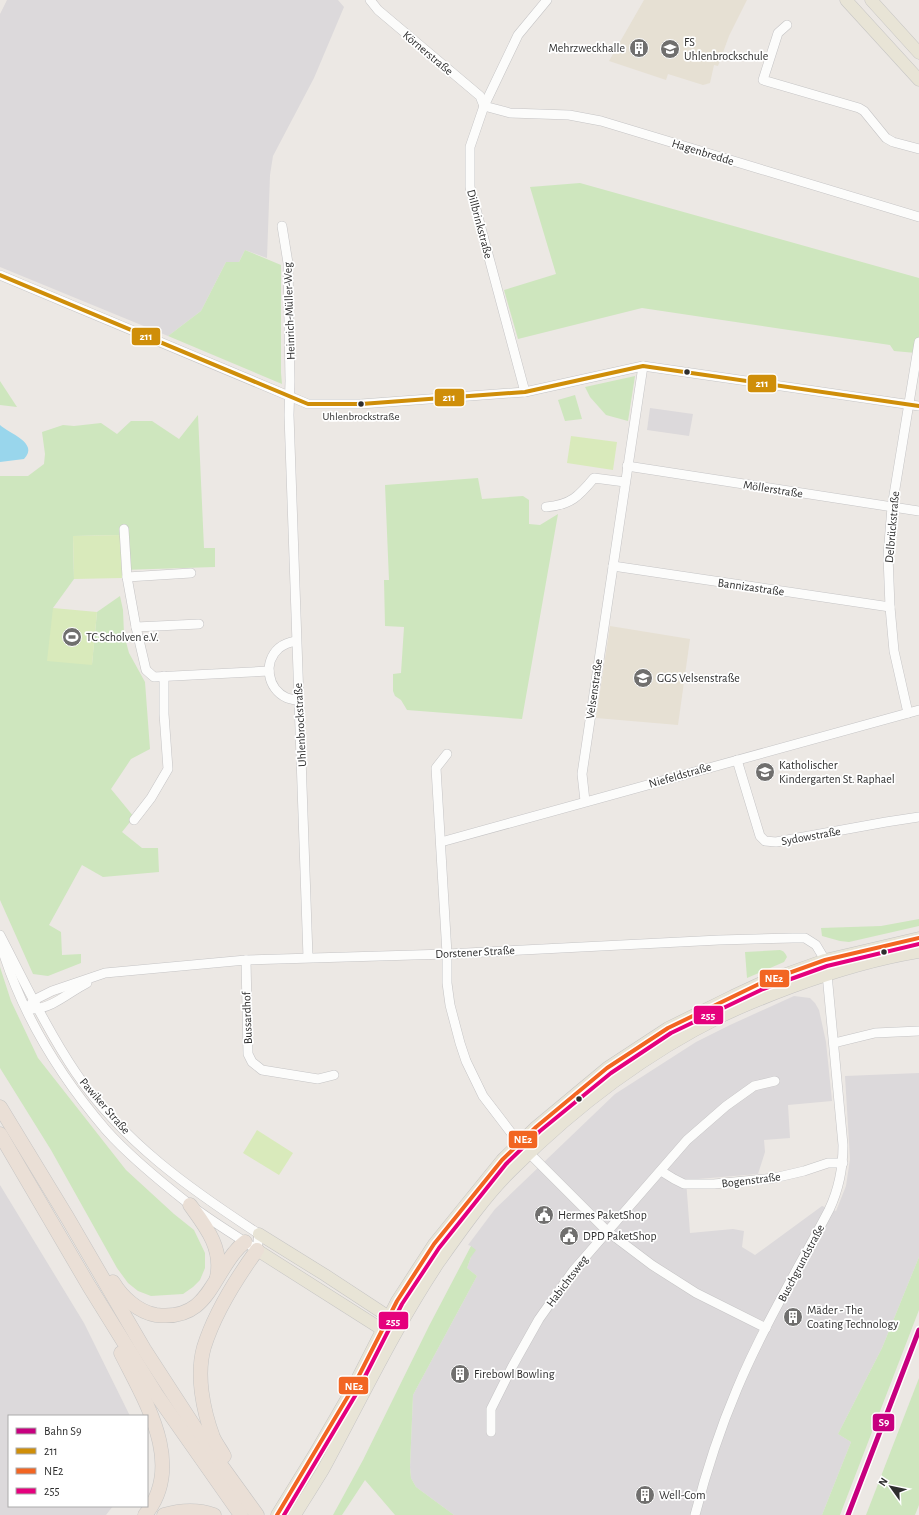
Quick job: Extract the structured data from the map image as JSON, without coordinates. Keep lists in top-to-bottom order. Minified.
{"streets":{"main road":["Pawiker Straße"],"street":["Körnerstraße","Hagenbredde","Dillbrinkstraße","Heinrich-Müller-Weg","Möllerstraße","Delbrückstraße","Bannizastraße","Velsenstraße","Uhlenbrockstraße","Niefeldstraße","Sydowstraße","Dorstener Straße","Bussardhof","Bogenstraße","Buschgrundstraße","Habichtsweg"]},"crossings":[["Körnerstraße","Hagenbredde"],["Körnerstraße","Dillbrinkstraße"],["Hagenbredde","Dillbrinkstraße"],["Heinrich-Müller-Weg","Uhlenbrockstraße"],["Möllerstraße","Delbrückstraße"],["Möllerstraße","Velsenstraße"],["Delbrückstraße","Bannizastraße"],["Delbrückstraße","Niefeldstraße"],["Bannizastraße","Velsenstraße"],["Velsenstraße","Niefeldstraße"],["Uhlenbrockstraße","Dorstener Straße"],["Niefeldstraße","Sydowstraße"],["Dorstener Straße","Bussardhof"],["Dorstener Straße","Pawiker Straße"],["Dorstener Straße","Buschgrundstraße"],["Bogenstraße","Buschgrundstraße"],["Bogenstraße","Habichtsweg"]],"places":{"building":["Mehrzweckhalle","Mäder - The Coating Technology","Firebowl Bowling","Well-Com"],"school or university":["FS Uhlenbrockschule","GGS Velsenstraße","Katholischer Kindergarten St. Raphael"],"other":["Uhlenbrockstraße"],"sports":["TC Scholven e.V."],"public building":["Hermes PaketShop","DPD PaketShop"]},"lines":["transit line 211","transit line NE2","transit line 255","rail line S9"],"legend":["Bahn S9","211","NE2","255"],"north":"top left"}
